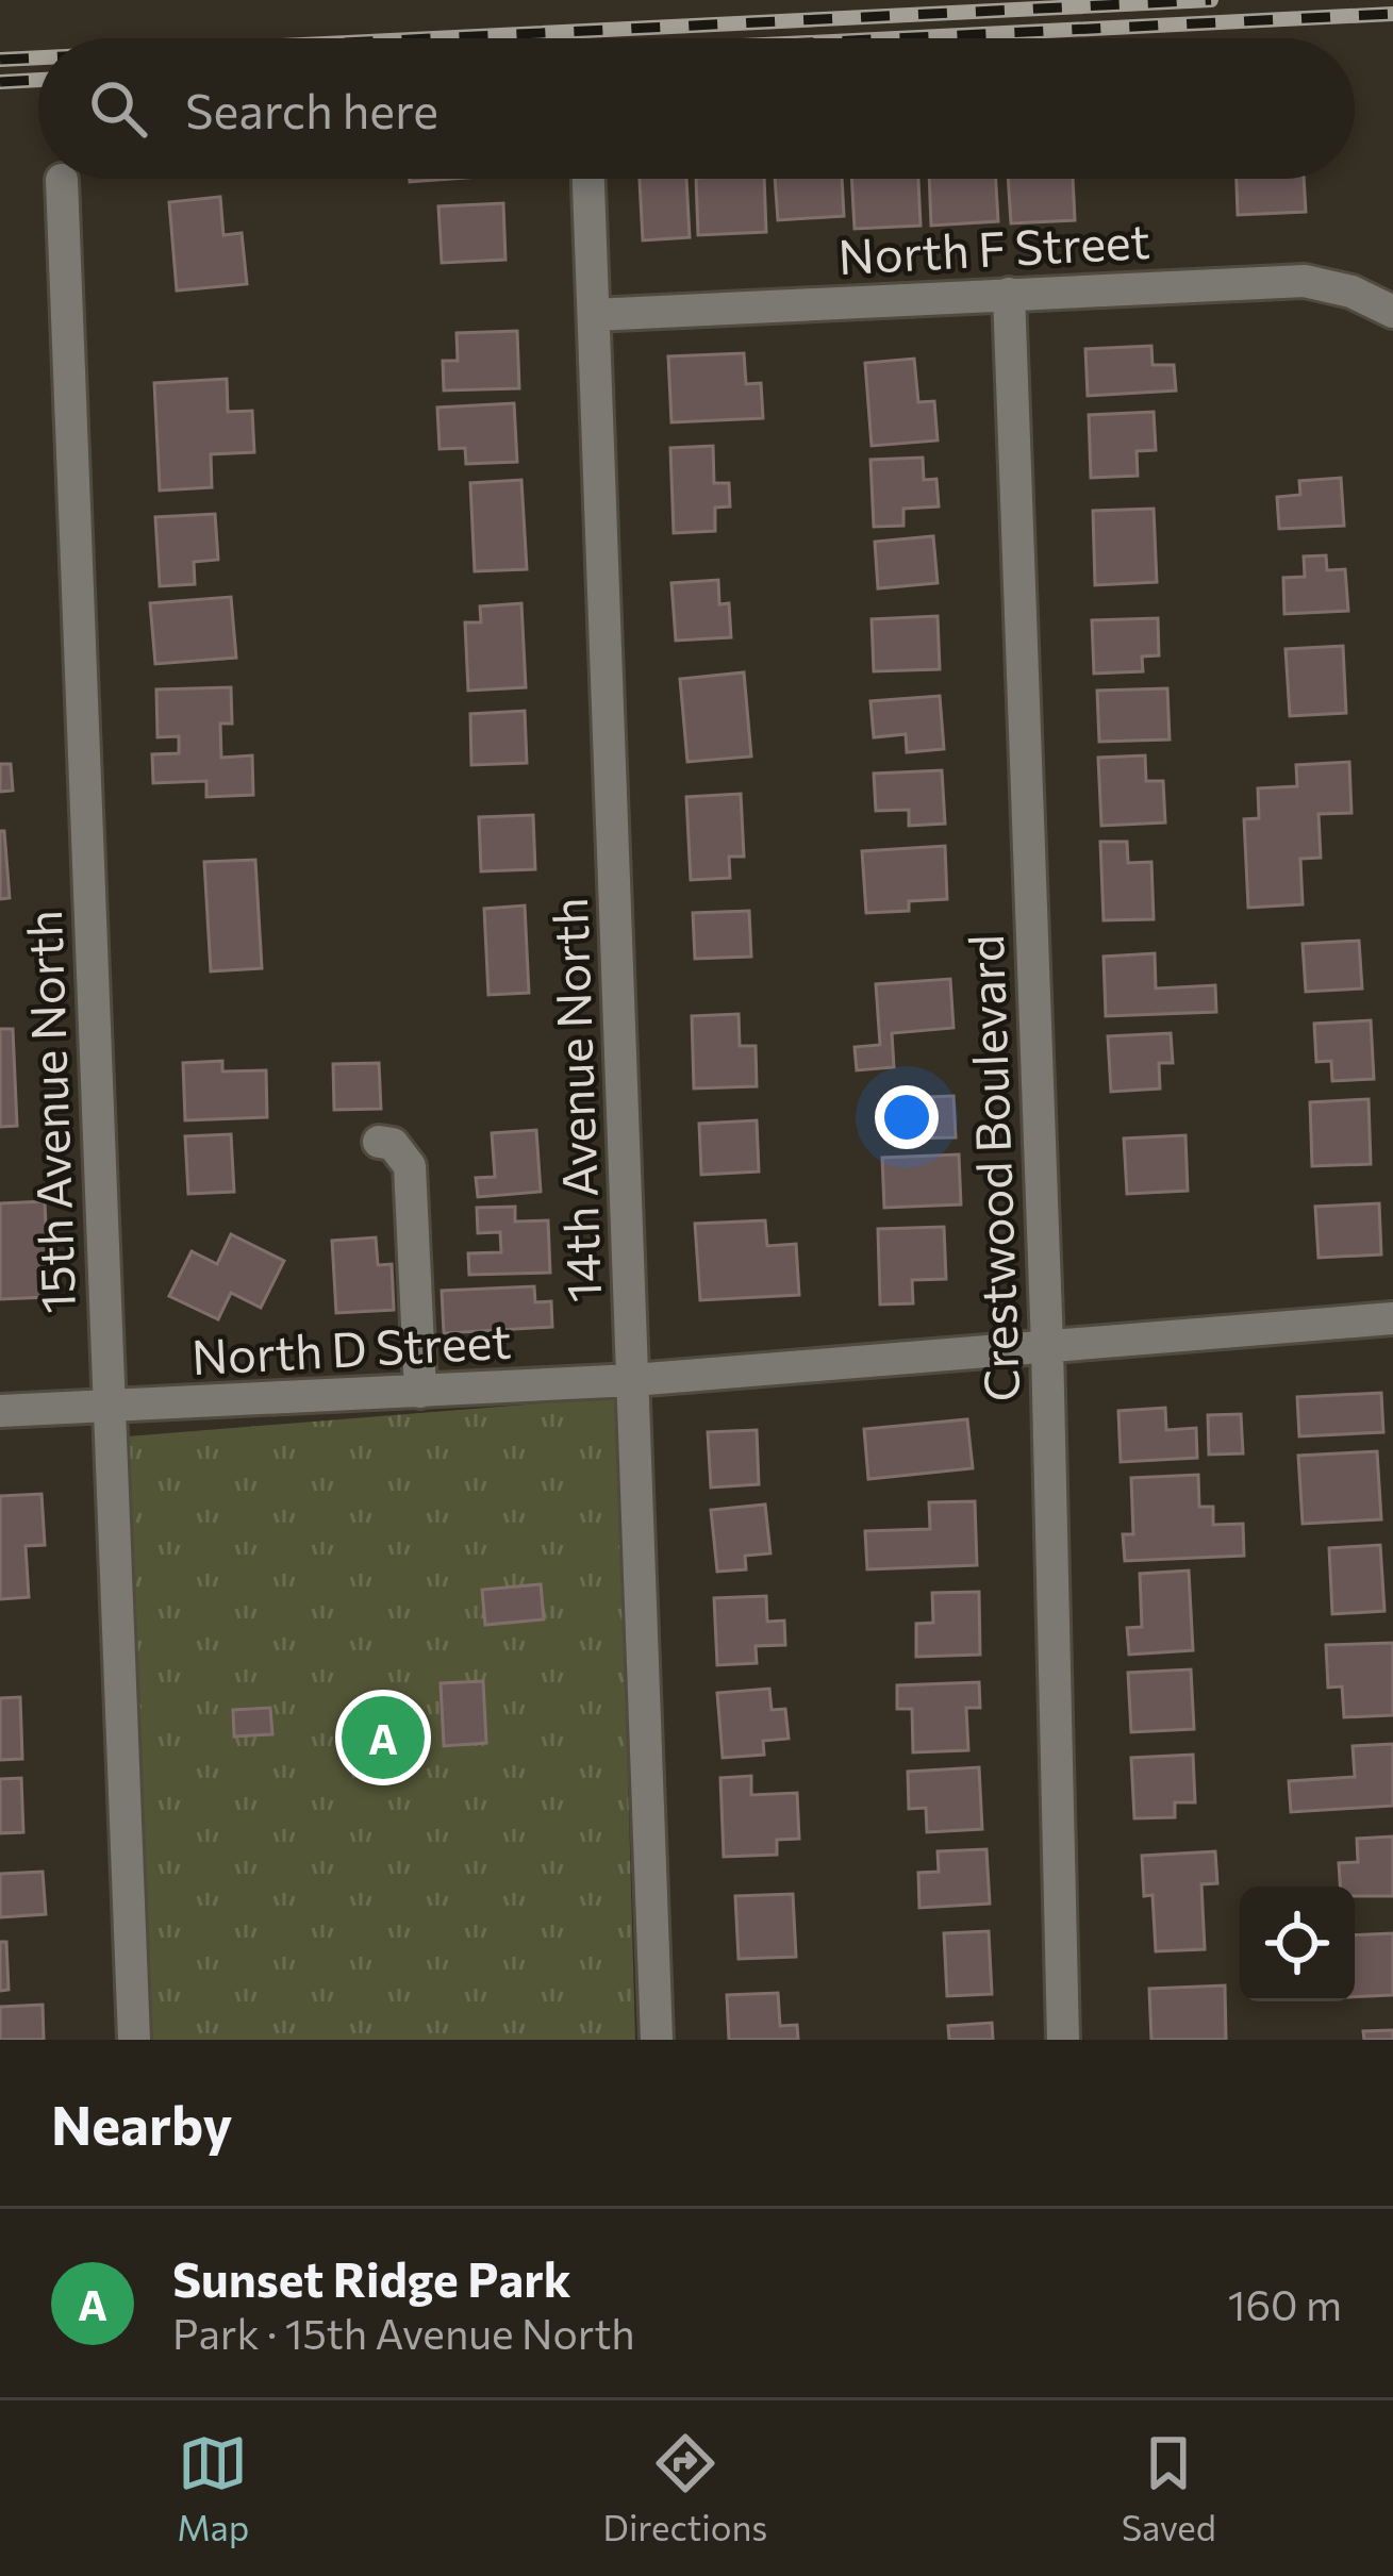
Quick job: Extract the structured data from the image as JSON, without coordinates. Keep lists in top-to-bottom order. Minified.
{"streets":{"street":["North F Street","14th Avenue North","15th Avenue North","Crestwood Boulevard","North D Street"]},"crossings":[["North F Street","14th Avenue North"],["North F Street","Crestwood Boulevard"],["14th Avenue North","North D Street"],["15th Avenue North","North D Street"],["Crestwood Boulevard","North D Street"]],"page":{"search":"Search here","pins":"A","heading":"Nearby","list":[{"mark":"A","name":"Sunset Ridge Park","note":"Park · 15th Avenue North","value":"160 m"}],"nav":["Map","Directions","Saved"]}}
